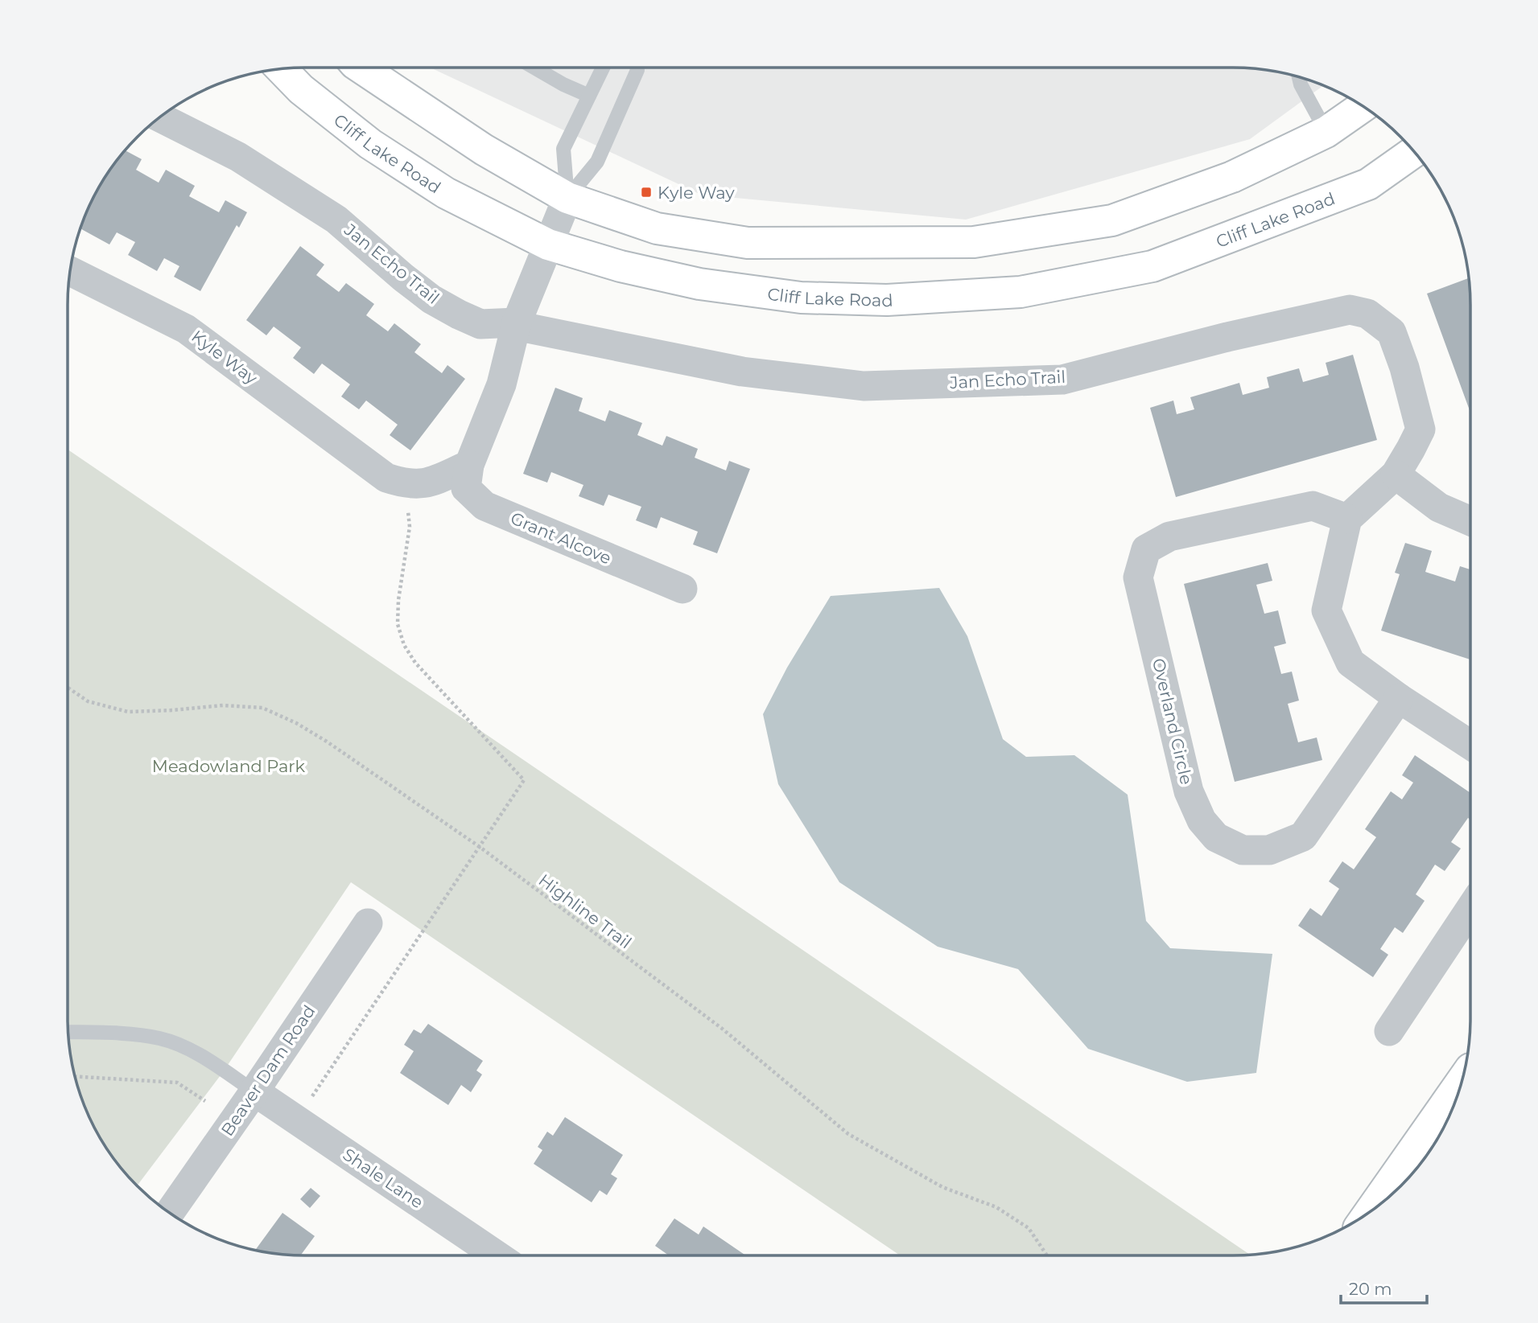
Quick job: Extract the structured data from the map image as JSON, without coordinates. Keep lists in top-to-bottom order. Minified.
{"streets":{"street":["Cliff Lake Road","Jan Echo Trail","Kyle Way","Grant Alcove","Overland Circle","Beaver Dam Road","Shale Lane"],"path":["Highline Trail"]},"crossings":[["Jan Echo Trail","Overland Circle"],["Beaver Dam Road","Shale Lane"]],"parks":["Meadowland Park"],"places":{"transit":["Kyle Way"]},"scale_bar":"20 m"}
